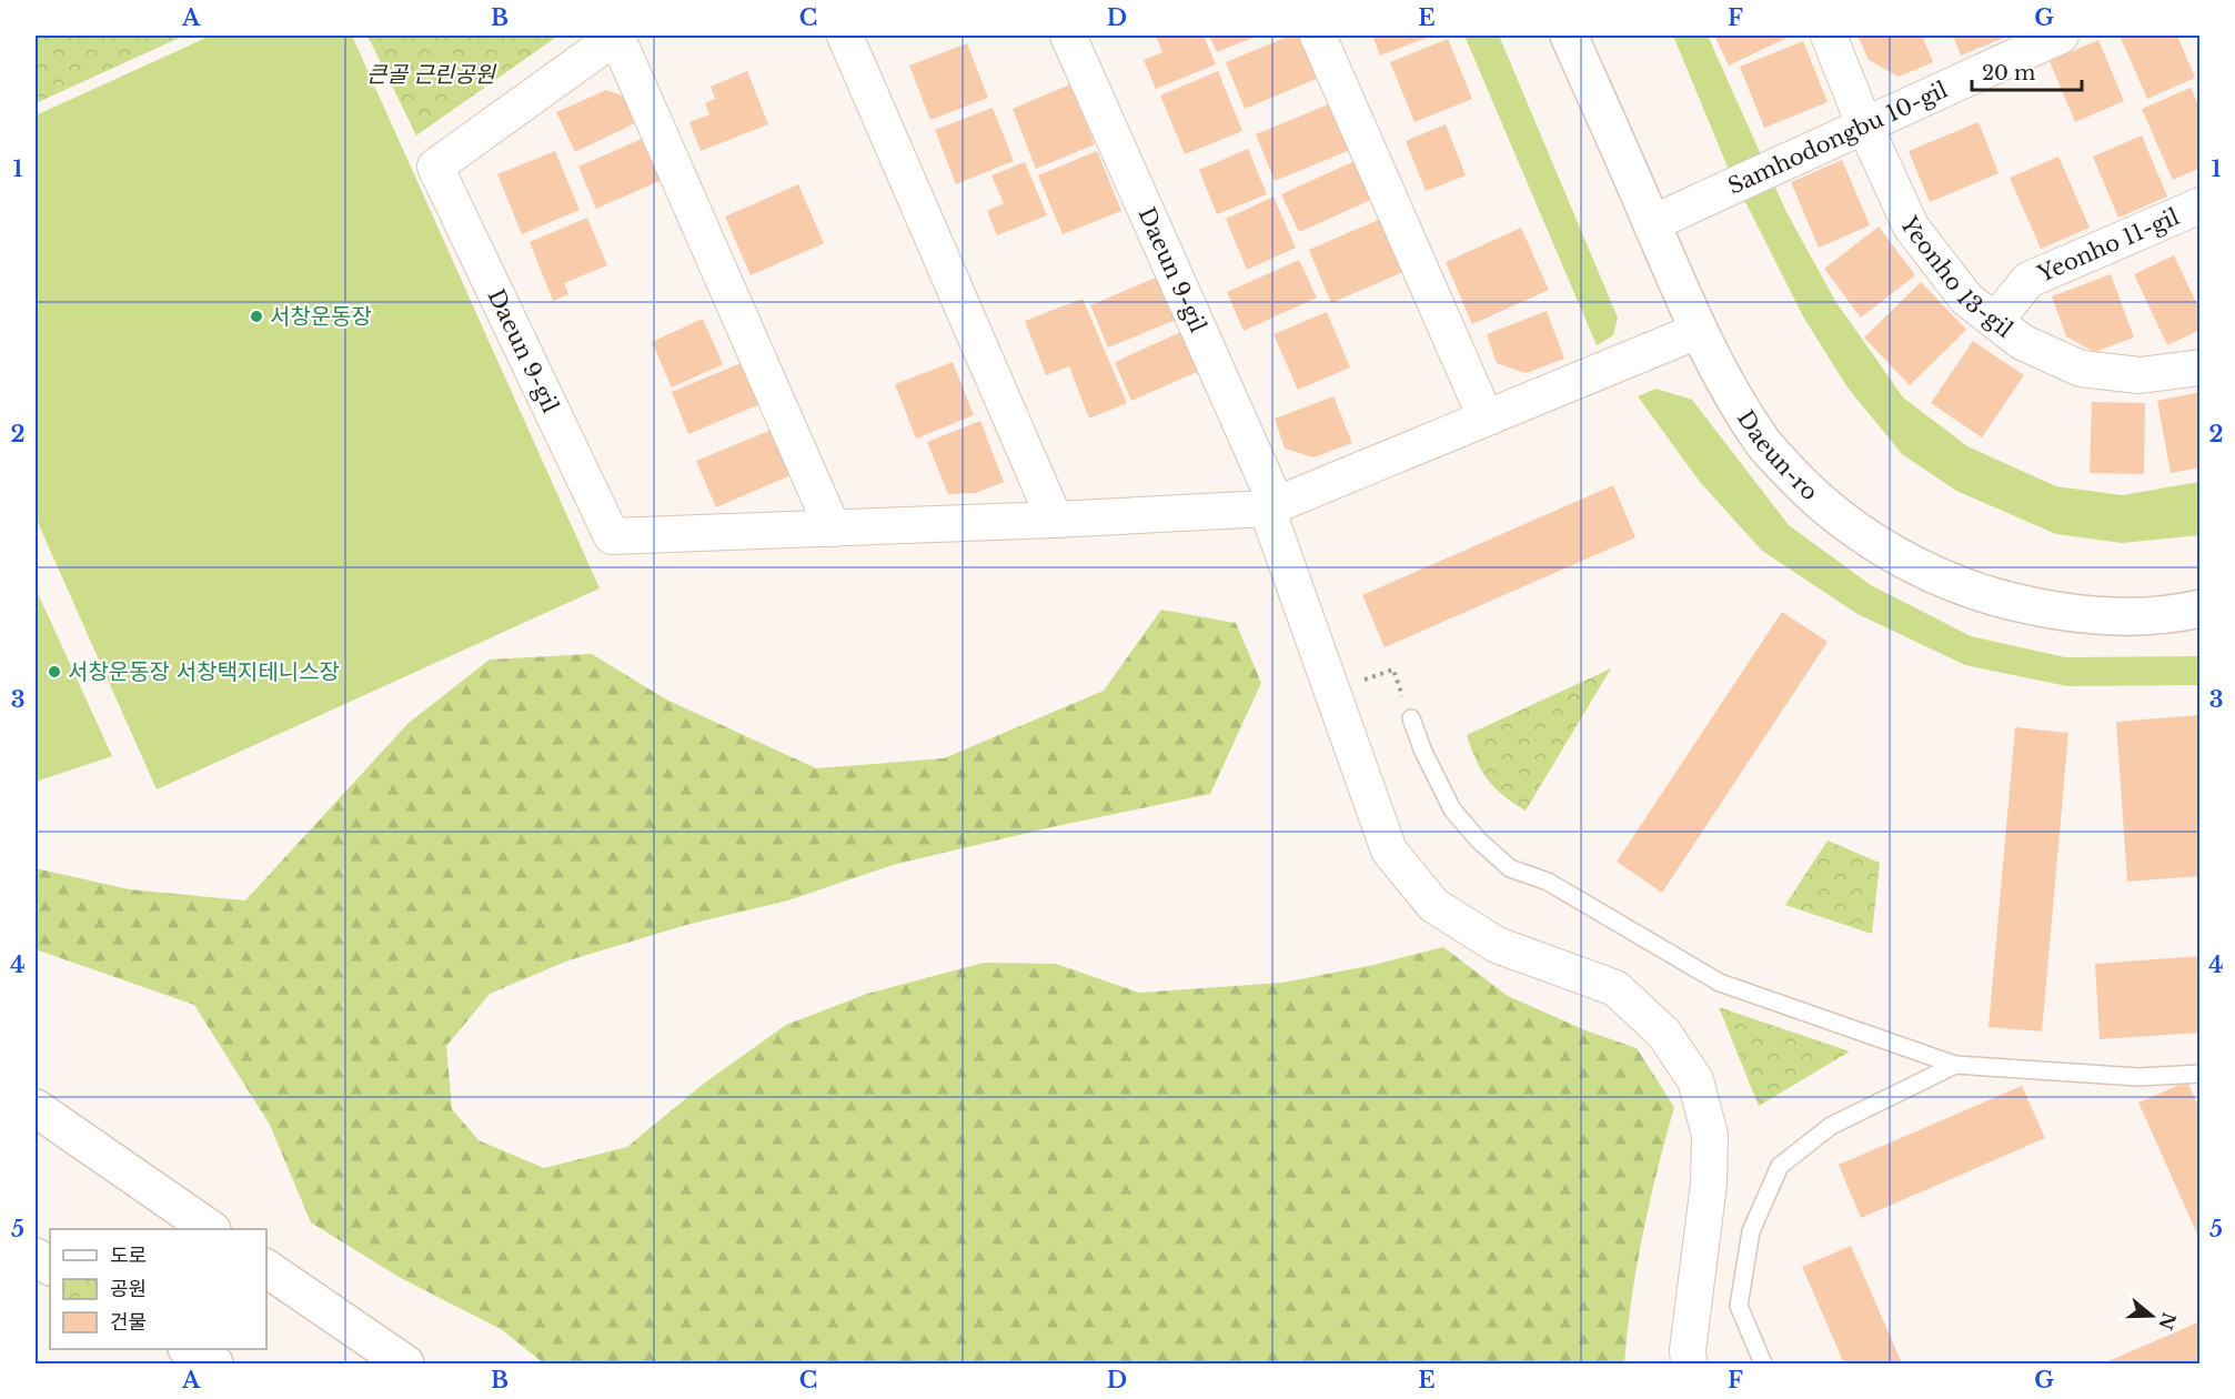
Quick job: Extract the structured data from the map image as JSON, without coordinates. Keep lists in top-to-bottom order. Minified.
{"streets":{"main road":["Daeun-ro"],"street":["Samhodongbu 10-gil","Yeonho 11-gil","Daeun 9-gil","Yeonho 13-gil"]},"crossings":[["Samhodongbu 10-gil","Yeonho 13-gil"],["Samhodongbu 10-gil","Daeun-ro"],["Yeonho 11-gil","Yeonho 13-gil"],["Daeun 9-gil","Daeun-ro"]],"parks":["큰골 근린공원"],"places":["서창운동장","서창운동장 서창택지테니스장"],"legend":["도로","공원","건물"],"scale_bar":"20 m","north":"right","grid":{"columns":["A","B","C","D","E","F","G"],"rows":["1","2","3","4","5"]}}
